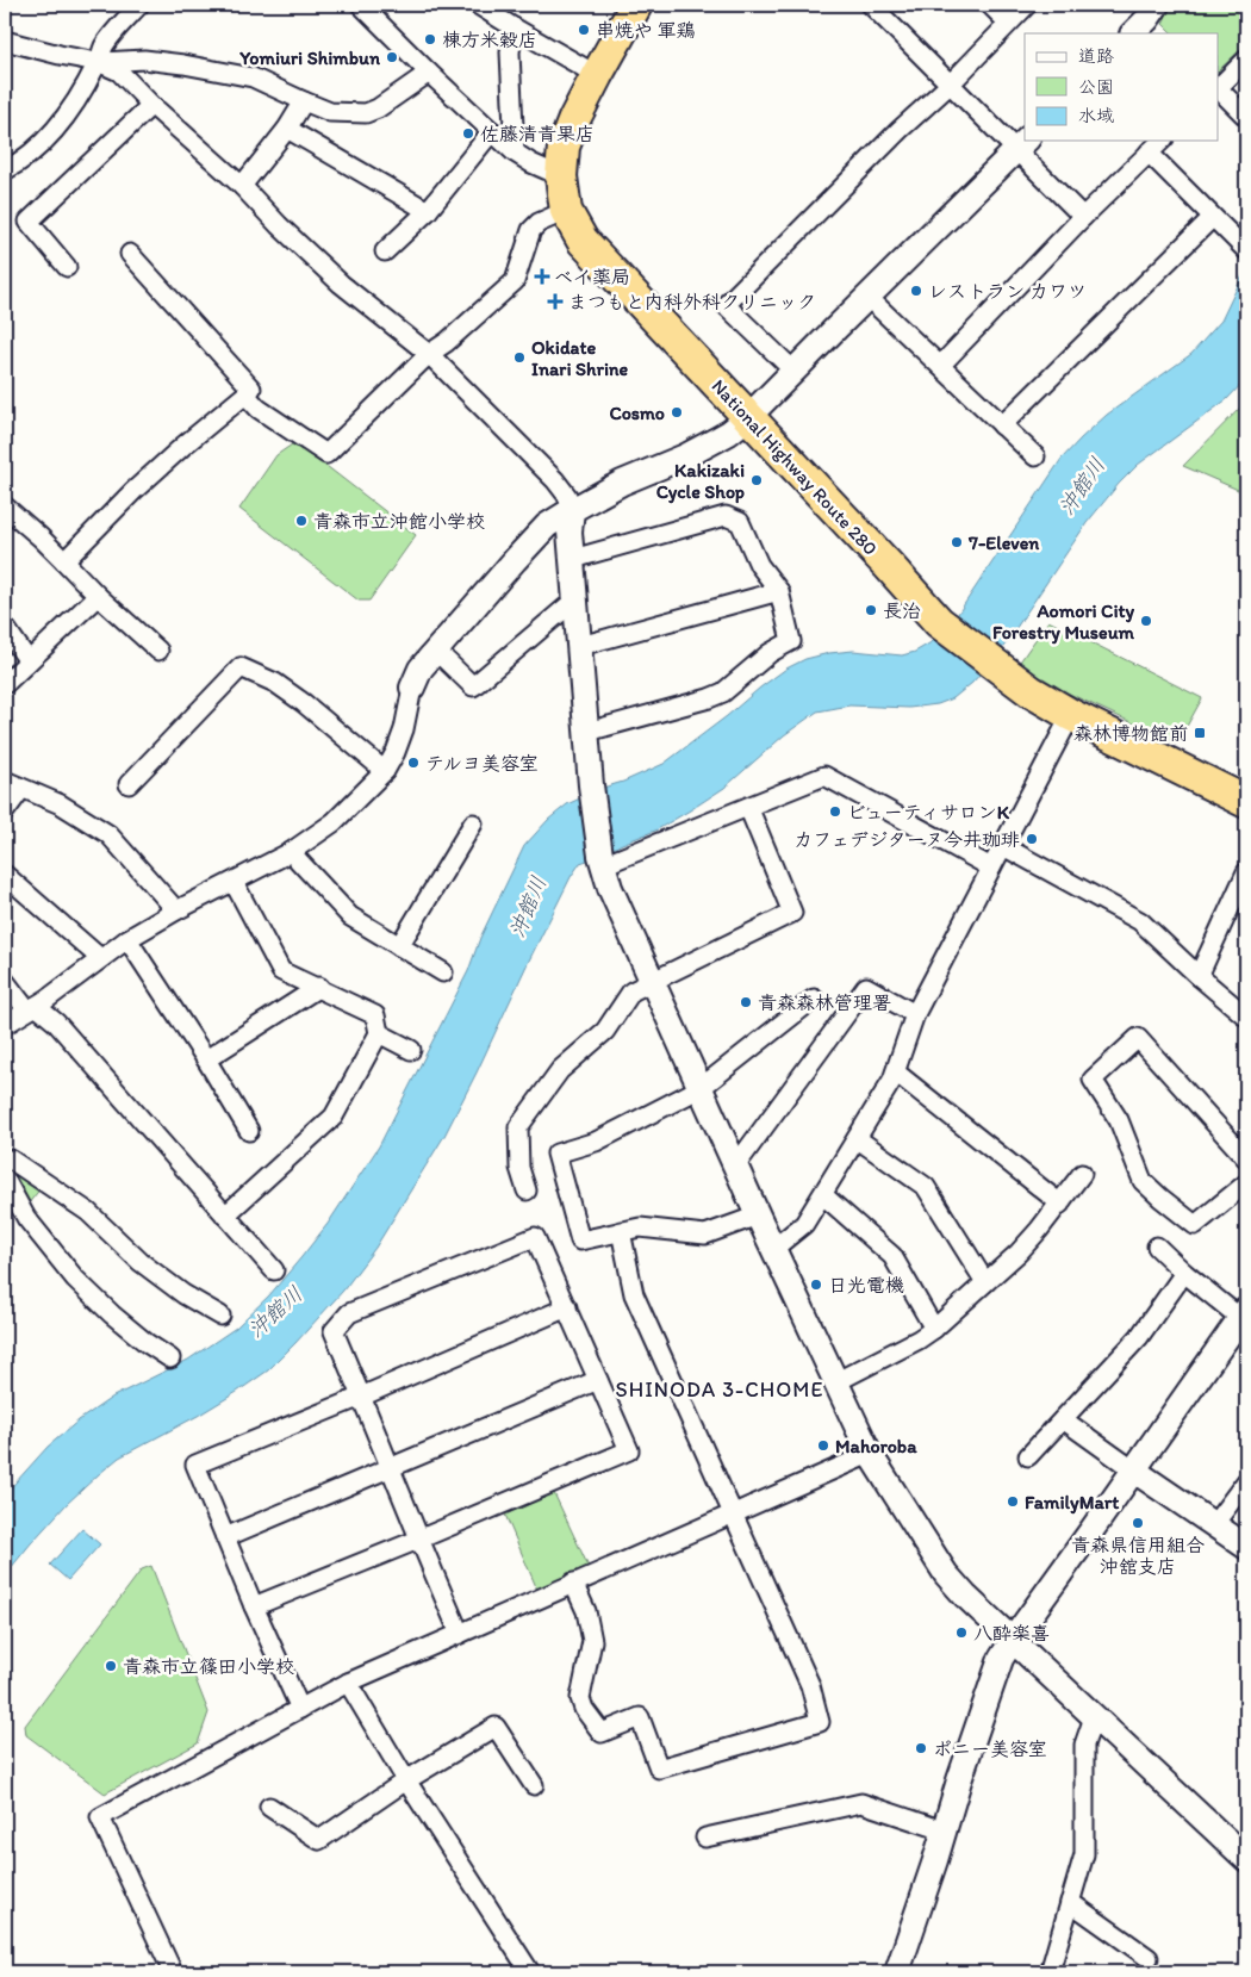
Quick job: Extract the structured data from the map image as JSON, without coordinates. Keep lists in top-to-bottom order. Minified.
{"streets":{"highway":["National Highway Route 280"]},"districts":["SHINODA 3-CHOME"],"water":["沖館川"],"places":{"other":["串焼や 軍鶏","棟方米穀店","Yomiuri Shimbun","佐藤清青果店","レストラン カワツ","Okidate Inari Shrine","Cosmo","Kakizaki Cycle Shop","青森市立沖館小学校","7-Eleven","長治","Aomori City Forestry Museum","テルヨ美容室","ビューティサロンK","カフェデジターヌ今井珈琲","青森森林管理署","日光電機","Mahoroba","FamilyMart","青森県信用組合 沖舘支店","八酔楽喜","青森市立篠田小学校","ポニー美容室"],"health":["ベイ薬局","まつもと内科外科クリニック"],"transit":["森林博物館前"]},"legend":["道路","公園","水域"]}
